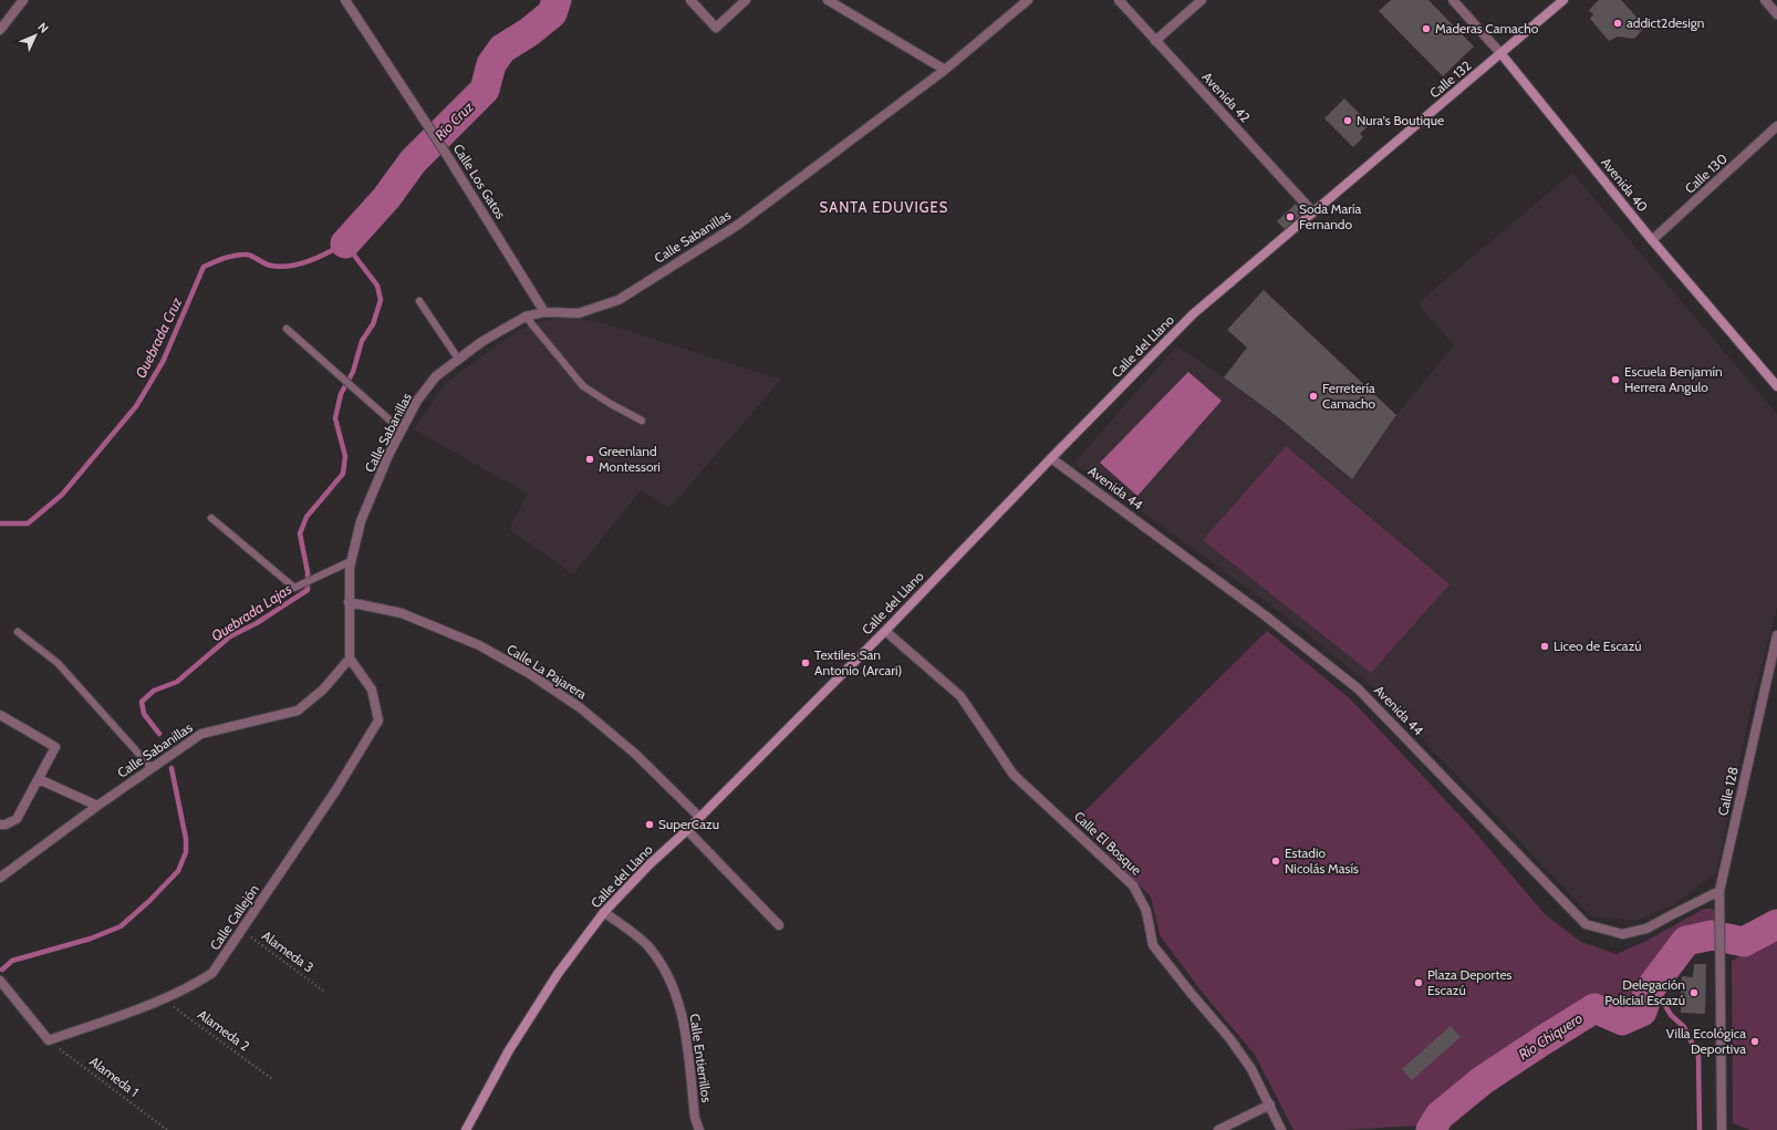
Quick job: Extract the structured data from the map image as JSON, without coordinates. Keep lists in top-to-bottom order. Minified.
{"streets":{"main road":["Calle 132","Avenida 40","Calle del Llano"],"street":["Avenida 42","Calle 130","Calle Los Gatos","Calle Sabanillas","Avenida 44","Calle La Pajarera","Calle 128","Calle El Bosque","Calle Callejón","Calle Entierrillos"],"path":["Alameda 3","Alameda 2","Alameda 1"]},"crossings":[["Calle 132","Avenida 42"],["Calle 132","Avenida 40"],["Calle 132","Calle del Llano"],["Avenida 42","Calle del Llano"],["Calle 130","Avenida 40"],["Calle Los Gatos","Calle Sabanillas"],["Calle Sabanillas","Calle La Pajarera"],["Calle Sabanillas","Calle Callejón"],["Calle del Llano","Avenida 44"],["Calle del Llano","Calle La Pajarera"],["Calle del Llano","Calle El Bosque"],["Calle del Llano","Calle Entierrillos"],["Avenida 44","Calle 128"],["Calle Callejón","Alameda 3"],["Calle Callejón","Alameda 2"],["Calle Callejón","Alameda 1"]],"districts":["SANTA EDUVIGES"],"water":["Río Cruz","Quebrada Cruz","Quebrada Lajas","Río Chiquero"],"places":["addict2design","Maderas Camacho","Nura's Boutique","Soda María Fernando","Escuela Benjamín Herrera Angulo","Ferretería Camacho","Greenland Montessori","Liceo de Escazú","Textiles San Antonio (Arcari)","SuperCazu","Estadio Nicolás Masís","Plaza Deportes Escazú","Delegación Policial Escazú","Villa Ecológica Deportiva"],"north":"top right"}
